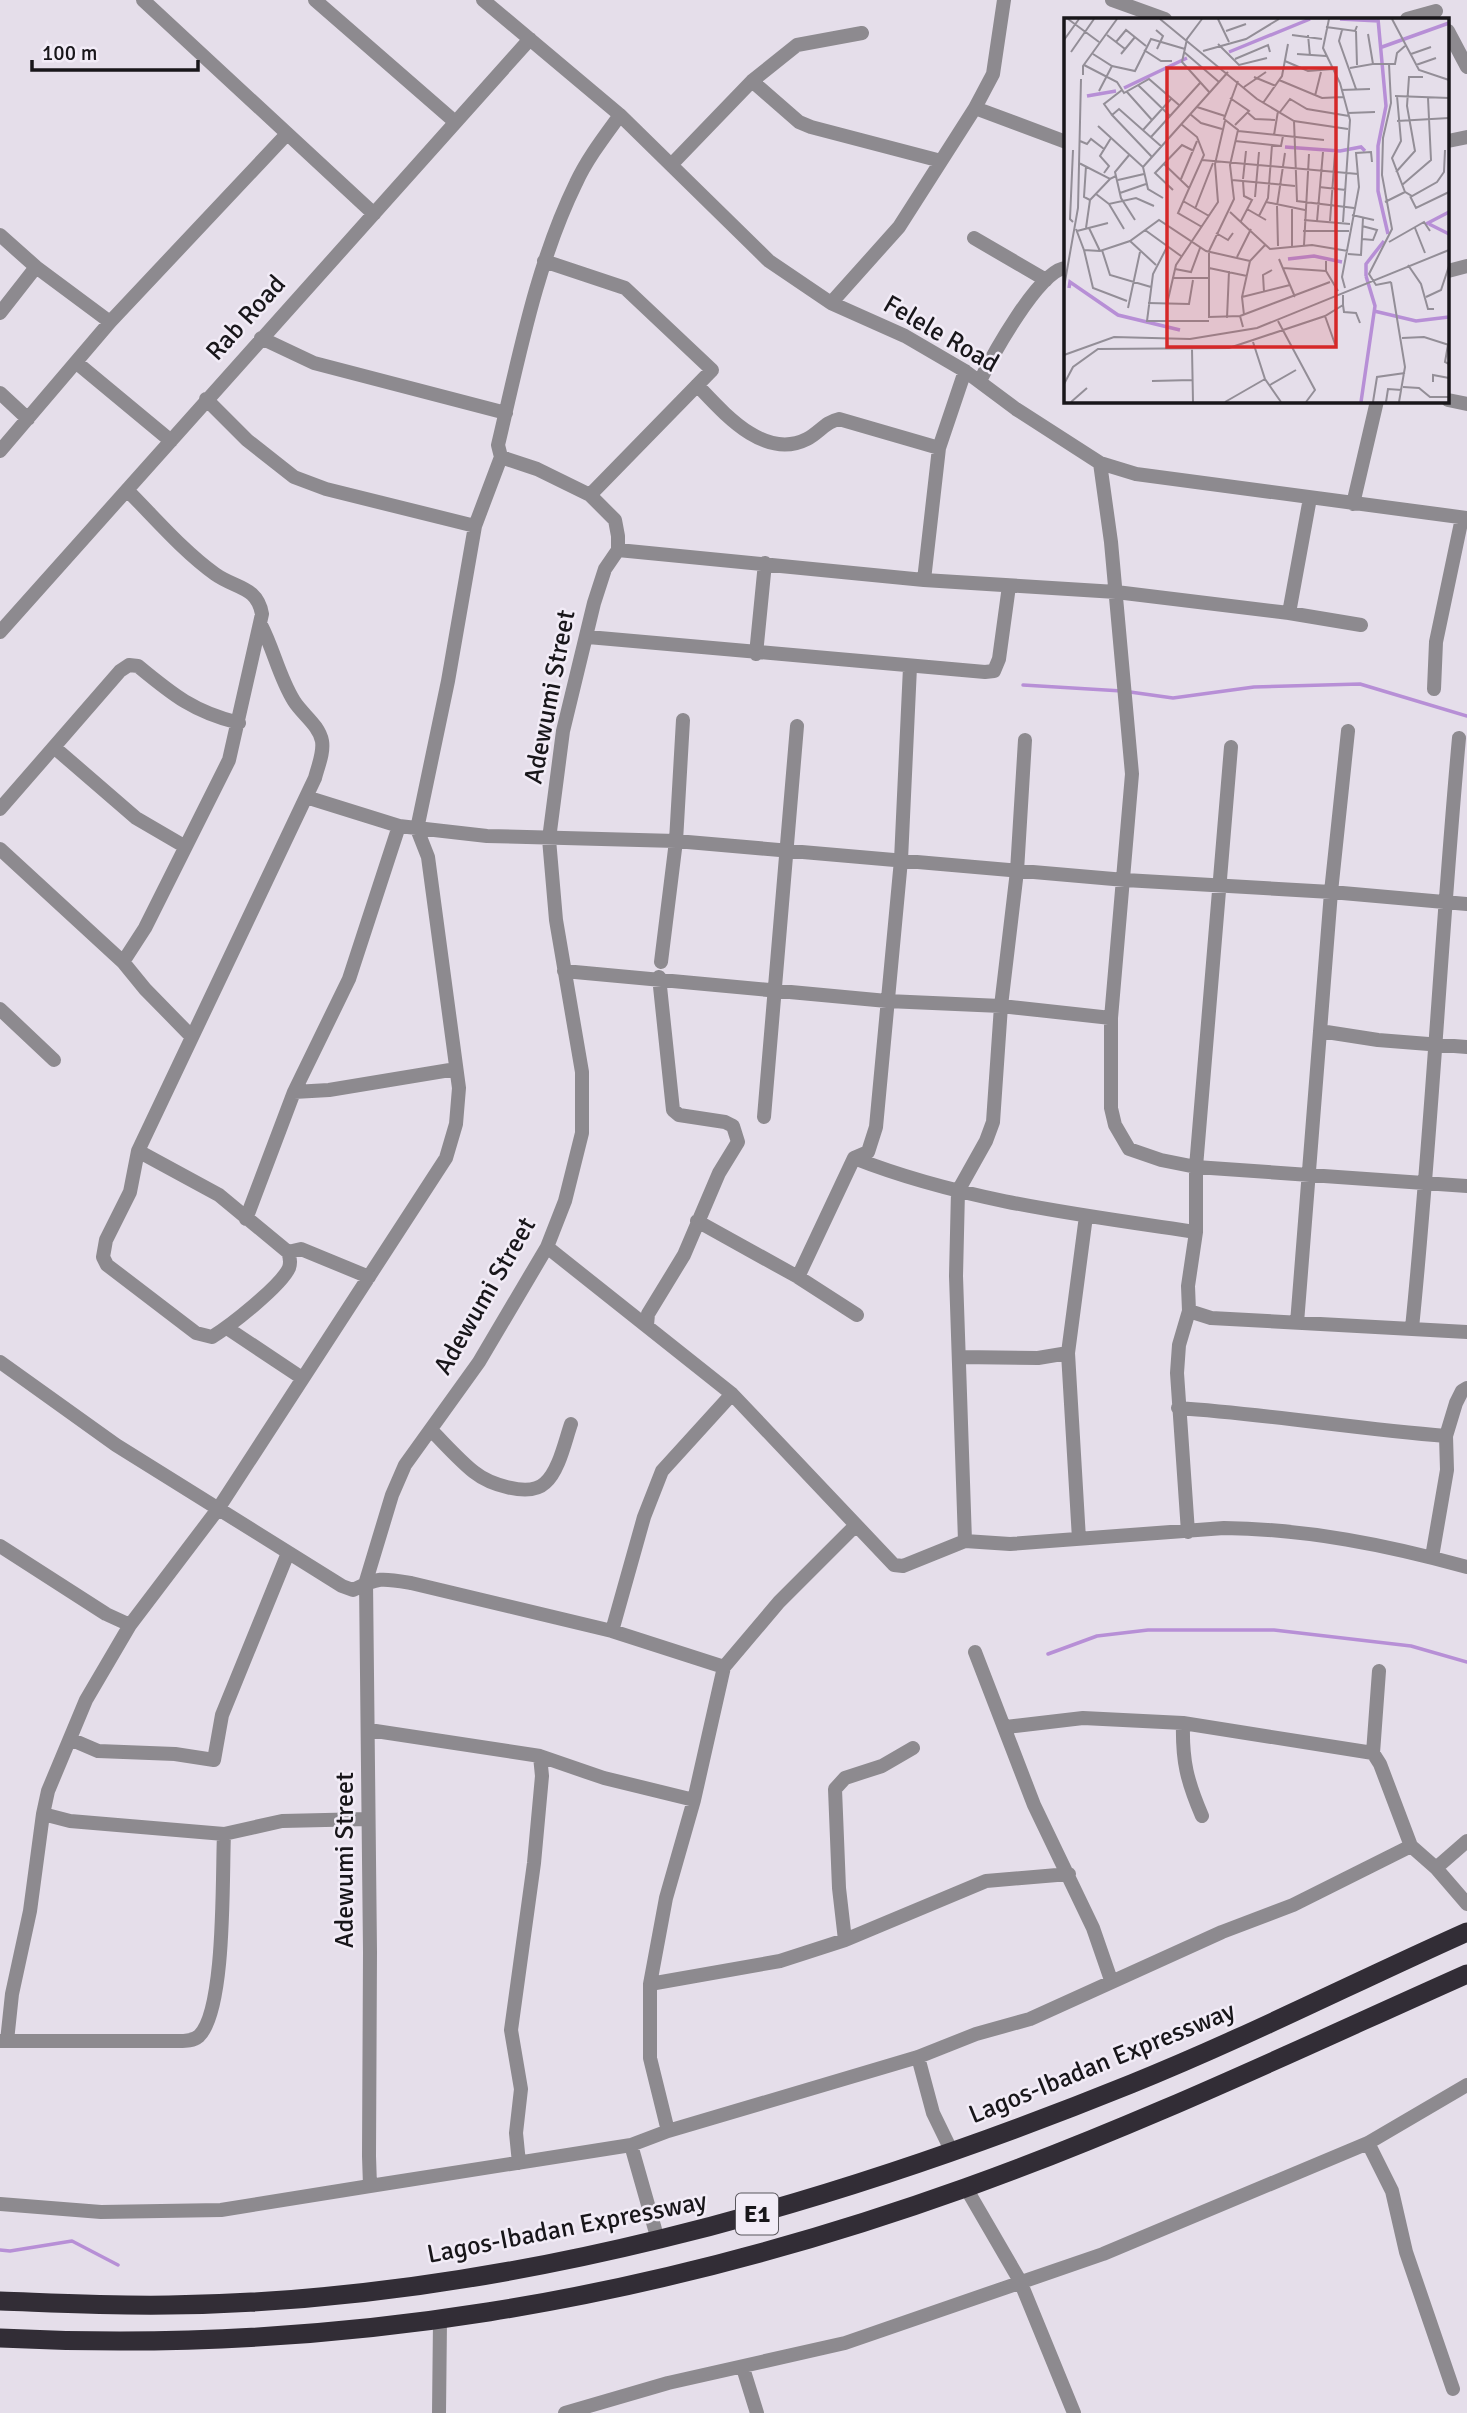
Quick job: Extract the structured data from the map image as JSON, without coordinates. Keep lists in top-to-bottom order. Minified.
{"streets":{"highway":["Lagos-Ibadan Expressway","E1"],"street":["Rab Road","Felele Road","Adewumi Street"]},"crossings":[["Rab Road","Felele Road"]],"scale_bar":"100 m"}
